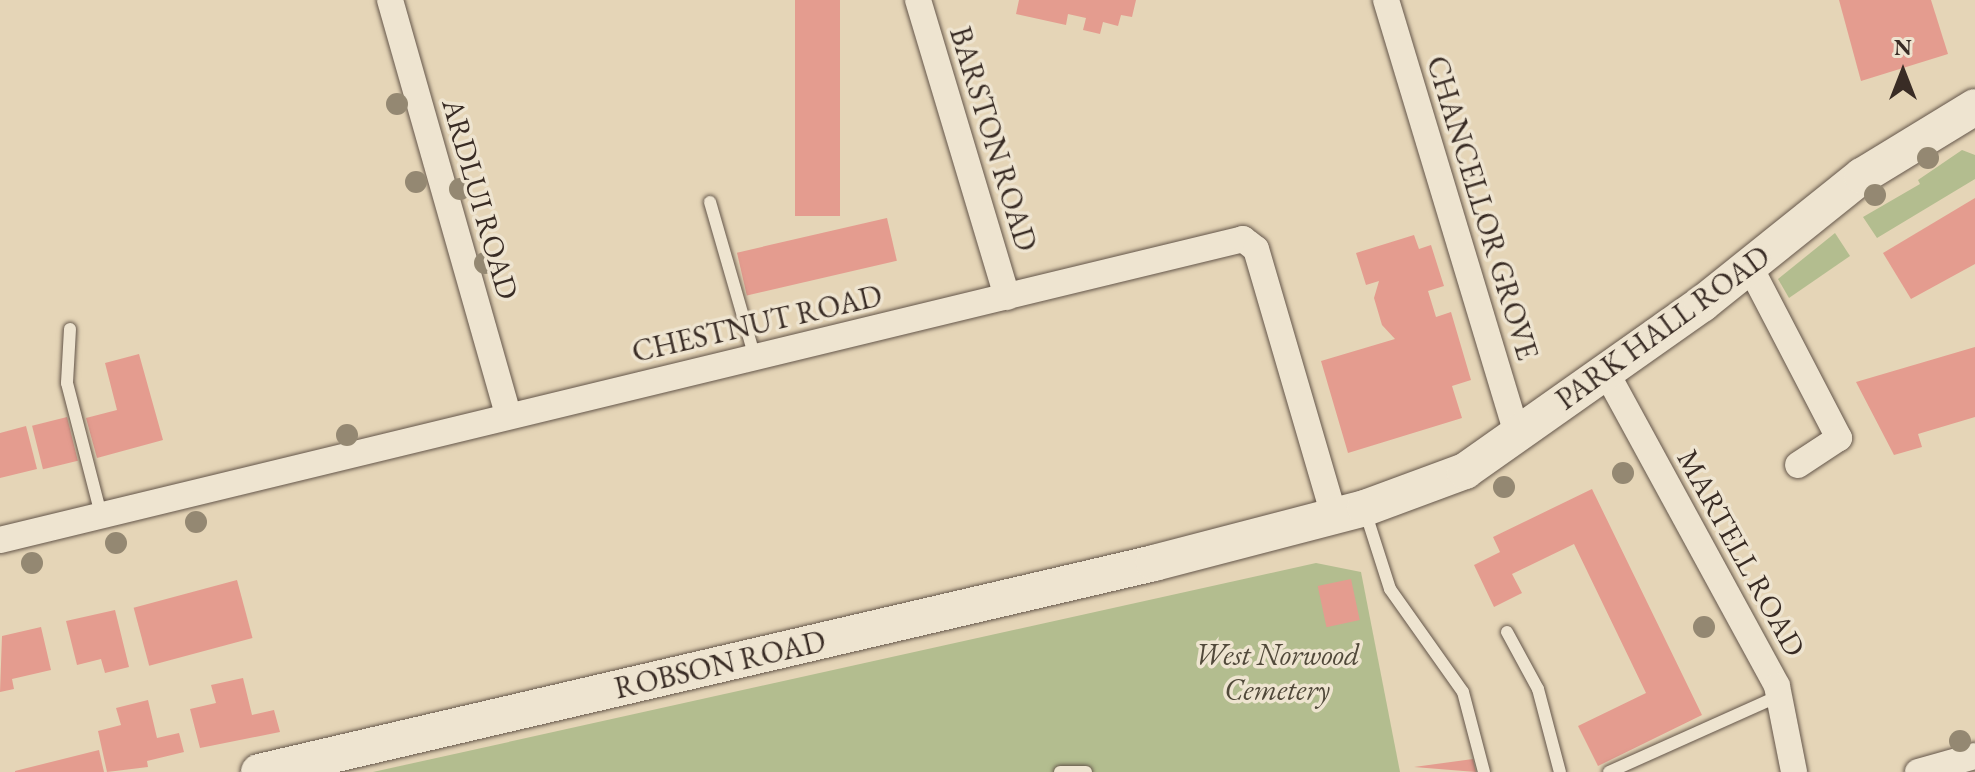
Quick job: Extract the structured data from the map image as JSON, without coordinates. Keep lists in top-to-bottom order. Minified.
{"streets":{"street":["BARSTON ROAD","ARDLUI ROAD","CHANCELLOR GROVE","CHESTNUT ROAD","PARK HALL ROAD","MARTELL ROAD","ROBSON ROAD"]},"crossings":[["BARSTON ROAD","CHESTNUT ROAD"],["ARDLUI ROAD","CHESTNUT ROAD"],["CHANCELLOR GROVE","PARK HALL ROAD"],["CHESTNUT ROAD","PARK HALL ROAD"],["CHESTNUT ROAD","ROBSON ROAD"],["PARK HALL ROAD","MARTELL ROAD"],["PARK HALL ROAD","ROBSON ROAD"]],"parks":["West Norwood Cemetery"],"north":"top"}
